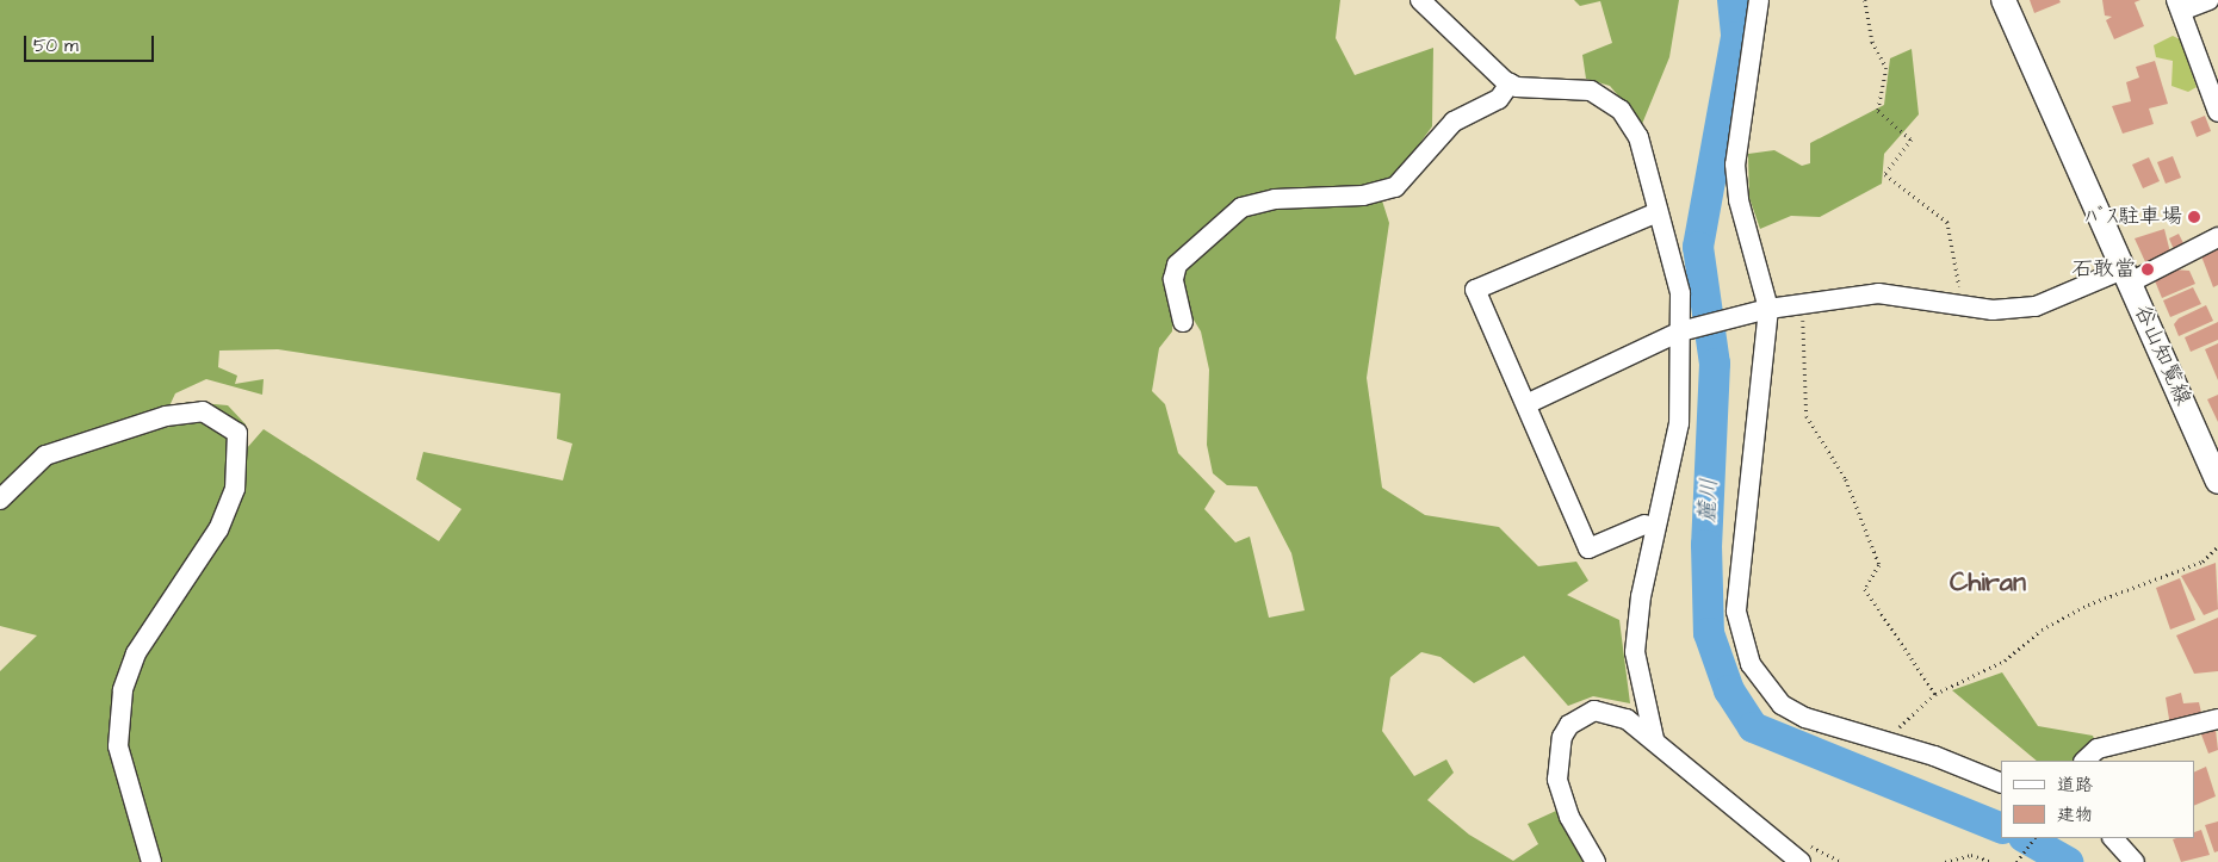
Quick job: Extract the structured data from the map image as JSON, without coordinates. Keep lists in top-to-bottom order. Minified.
{"streets":{"main road":["谷山知覧線"]},"districts":["Chiran"],"water":["麓川"],"places":["ﾊﾞｽ駐車場","石敢當"],"legend":["道路","建物"],"scale_bar":"50 m"}
